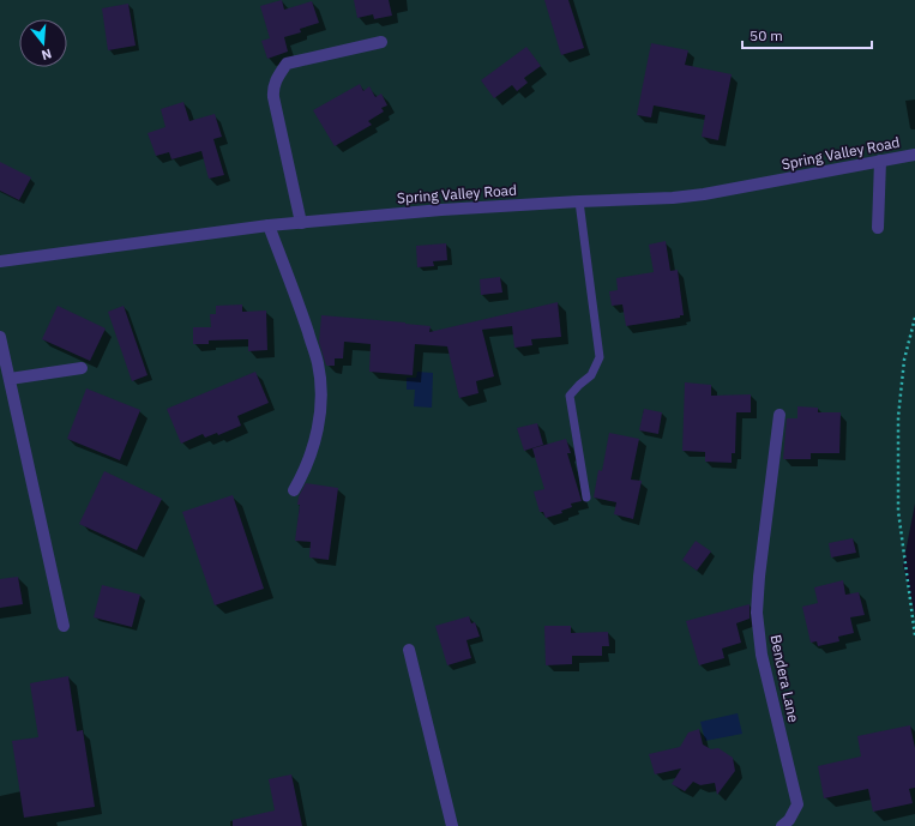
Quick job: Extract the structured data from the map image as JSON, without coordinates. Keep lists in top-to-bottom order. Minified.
{"streets":{"street":["Spring Valley Road","Bendera Lane"]},"scale_bar":"50 m","north":"bottom"}
